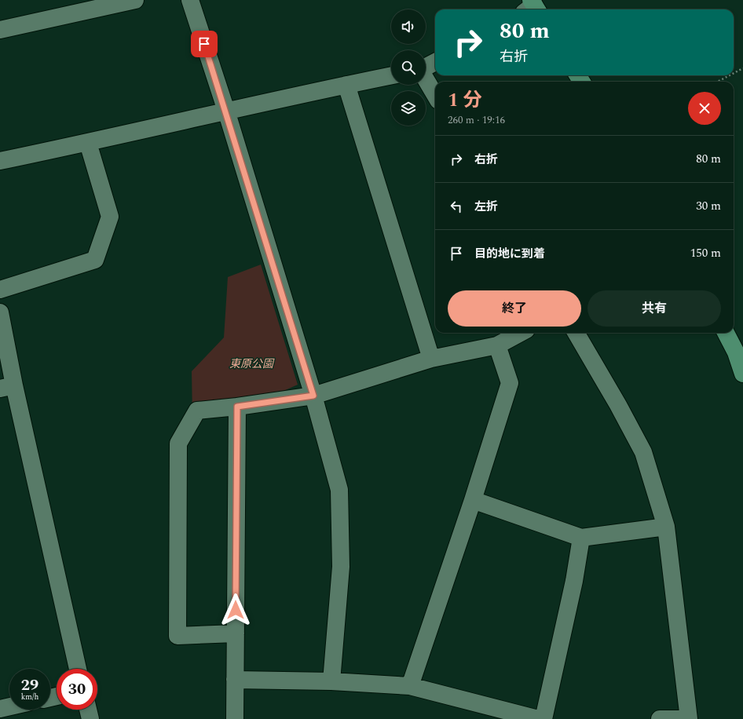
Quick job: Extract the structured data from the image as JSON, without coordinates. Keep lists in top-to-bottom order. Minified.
{"parks":["東原公園"],"page":{"turn":["80 m","右折"],"heading":["1 分","260 m · 19:16"],"list":[{"name":"右折","value":"80 m"},{"name":"左折","value":"30 m"},{"name":"目的地に到着","value":"150 m"}],"buttons":["終了","共有"],"speed":"29 km/h","limit":"30"}}
